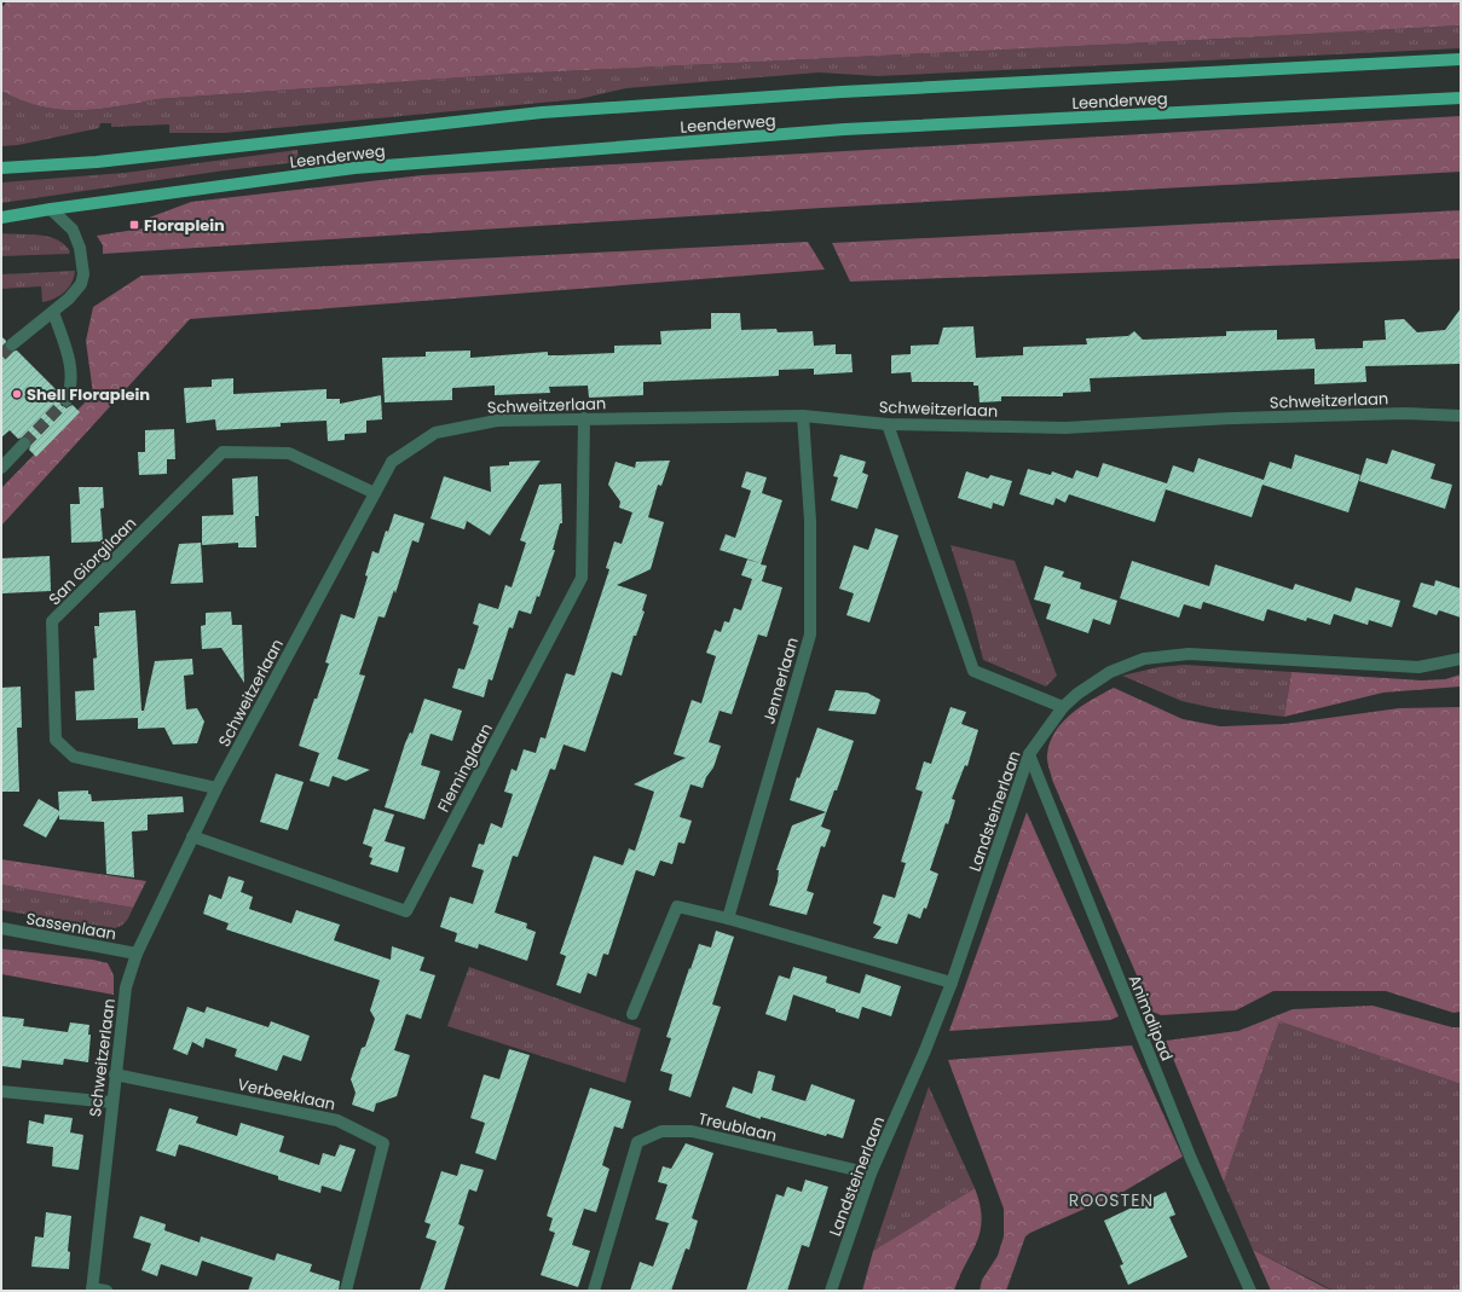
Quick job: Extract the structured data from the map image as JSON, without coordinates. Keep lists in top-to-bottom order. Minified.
{"streets":{"main road":["Leenderweg"],"street":["Schweitzerlaan","San Giorgilaan","Jennerlaan","Fleminglaan","Landsteinerlaan","Sassenlaan","Animalipad","Verbeeklaan","Treublaan"]},"crossings":[["Schweitzerlaan","San Giorgilaan"],["Schweitzerlaan","Jennerlaan"],["Schweitzerlaan","Fleminglaan"],["Schweitzerlaan","Sassenlaan"],["Schweitzerlaan","Verbeeklaan"],["Landsteinerlaan","Animalipad"],["Landsteinerlaan","Treublaan"]],"districts":["ROOSTEN"],"places":{"transit":["Floraplein"],"other":["Shell Floraplein"]}}
